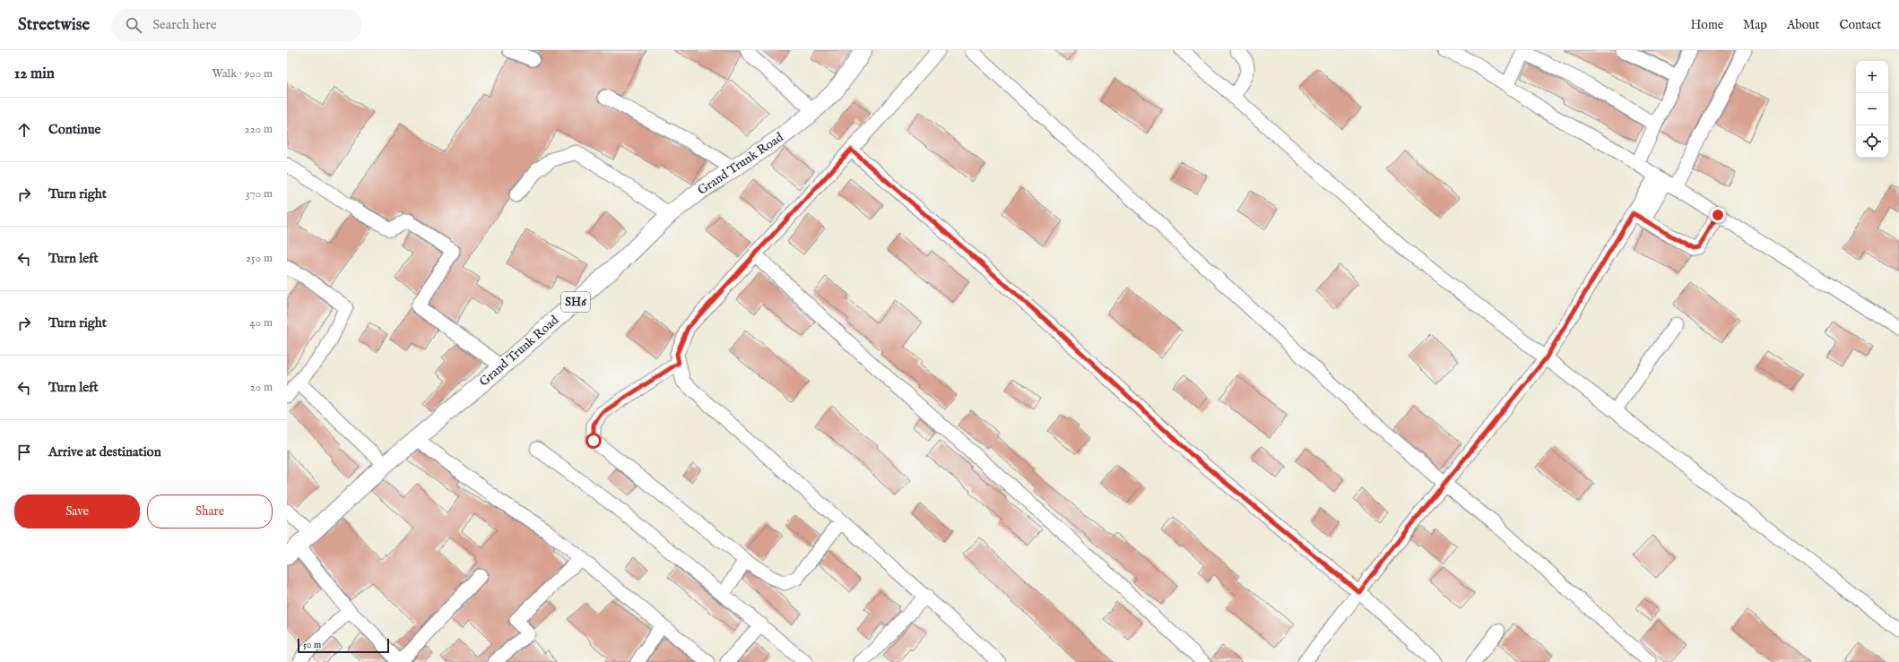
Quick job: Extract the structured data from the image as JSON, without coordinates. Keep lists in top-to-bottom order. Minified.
{"streets":{"main road":["Grand Trunk Road","SH6"]},"scale_bar":"50 m","page":{"header":"Streetwise","search":"Search here","nav":["Home","Map","About","Contact"],"heading":["12 min","Walk · 900 m"],"map_buttons":["+","−"],"list":[["Continue","220 m"],["Turn right","370 m"],["Turn left","250 m"],["Turn right","40 m"],["Turn left","20 m"],"Arrive at destination"],"buttons":["Save","Share"],"scale":"50 m"}}
